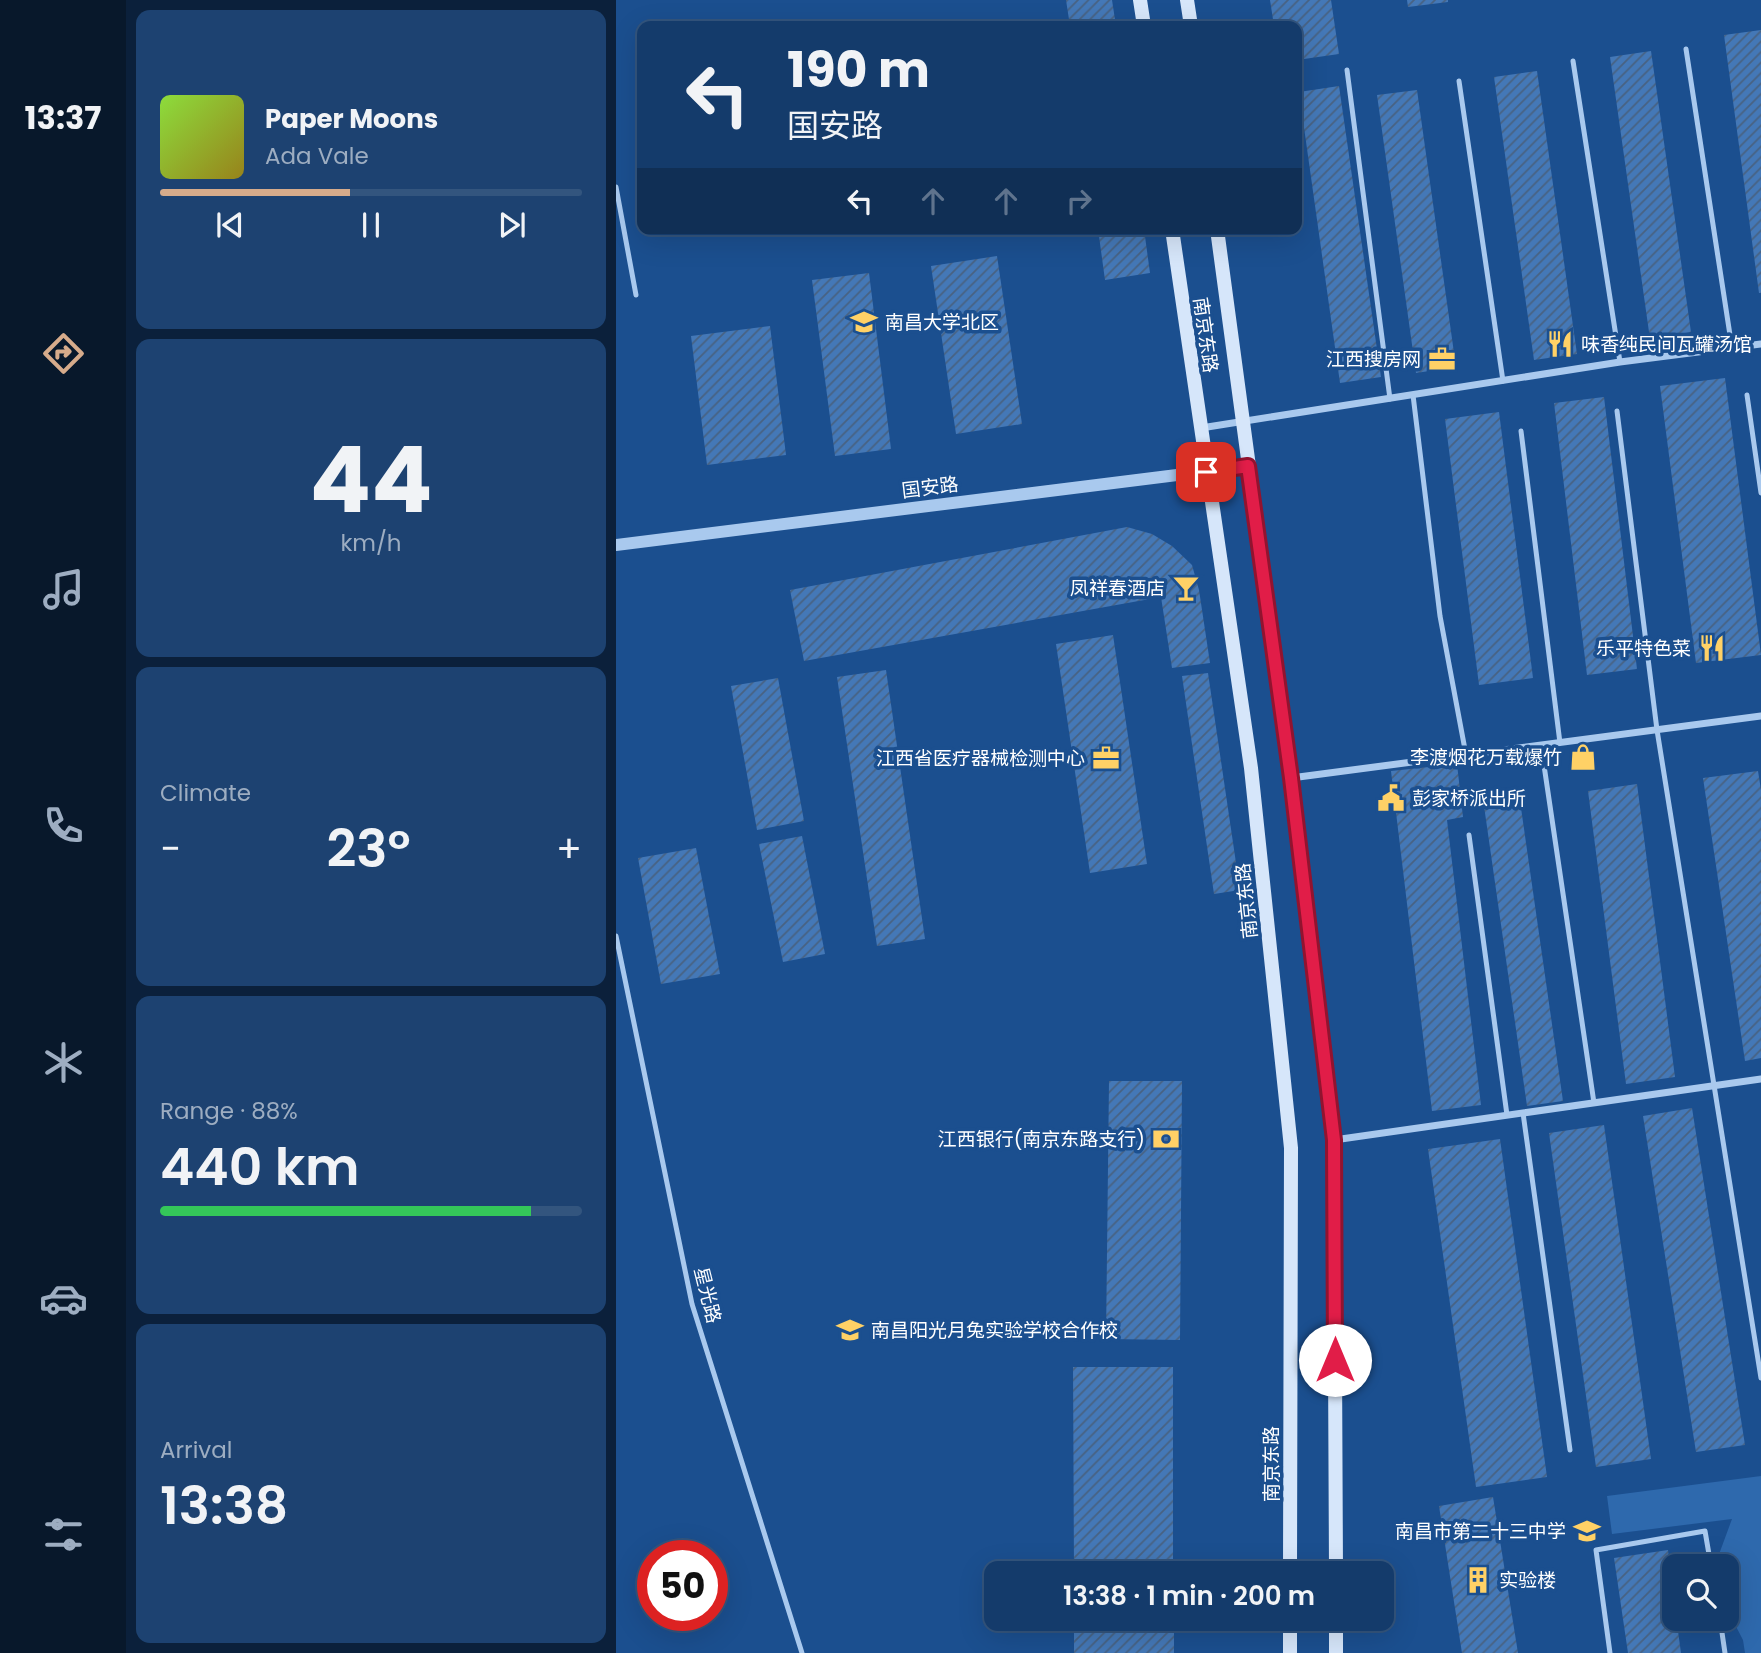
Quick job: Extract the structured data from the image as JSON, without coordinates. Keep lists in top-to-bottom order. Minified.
{"streets":{"main road":["南京东路"],"street":["国安路"],"lane":["星光路"]},"crossings":[["南京东路","国安路"]],"places":{"school or university":["南昌大学北区","南昌阳光月兔实验学校合作校","南昌市第二十三中学"],"restaurant":["味香纯民间瓦罐汤馆","乐平特色菜"],"office":["江西搜房网","江西省医疗器械检测中心"],"bar":["凤祥春酒店"],"shop":["李渡烟花万载爆竹"],"public building":["彭家桥派出所"],"bank":["江西银行(南京东路支行)"],"building":["实验楼"]},"page":{"tabs":"13:37","turn":["190 m","国安路"],"song":["Paper Moons","Ada Vale"],"tile":[["44","km/h"],"Climate",["Range · 88%","440 km"],["Arrival","13:38"]],"heat":["−","23°","+"],"limit":"50","trip":"13:38 · 1 min · 200 m"}}
